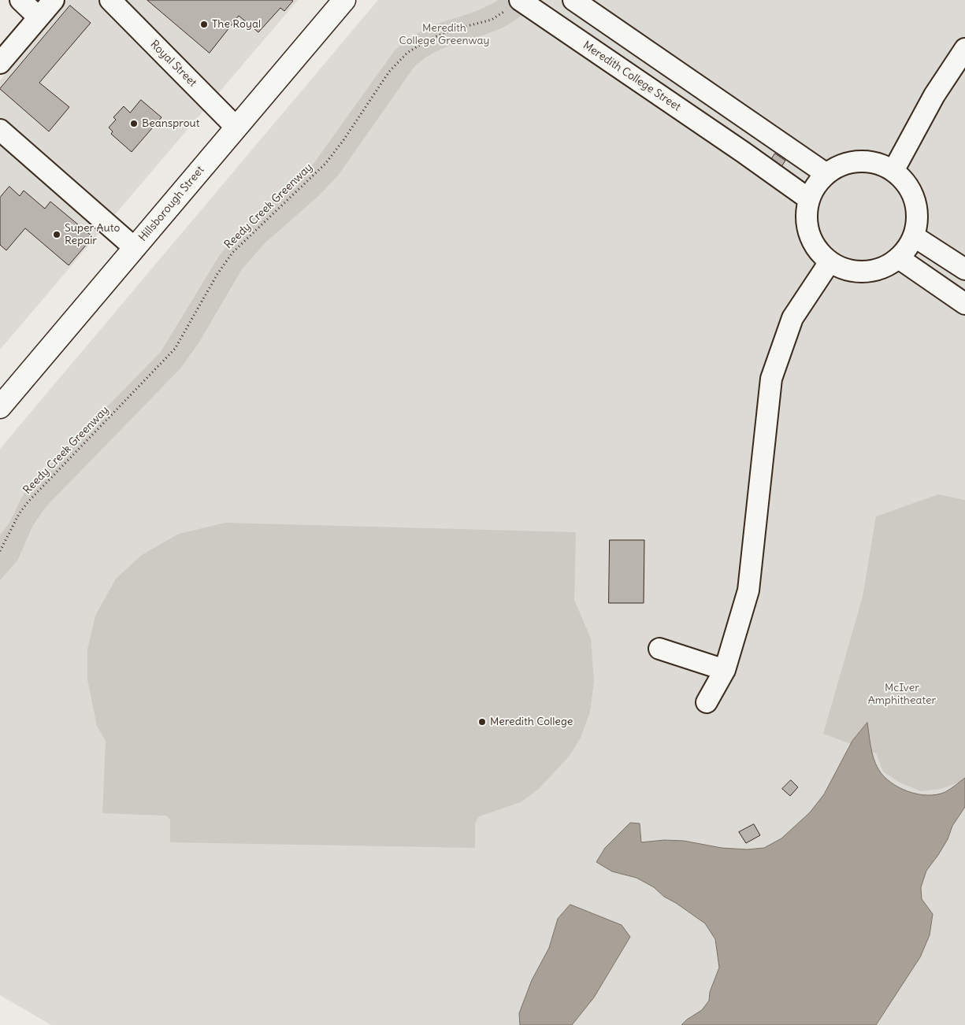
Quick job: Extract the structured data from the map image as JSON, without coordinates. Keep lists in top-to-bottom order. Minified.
{"streets":{"main road":["Hillsborough Street"],"street":["Royal Street","Meredith College Street"],"path":["Reedy Creek Greenway"]},"crossings":[["Royal Street","Hillsborough Street"],["Meredith College Street","Reedy Creek Greenway"]],"parks":["Meredith College Greenway","McIver Amphitheater"],"places":["The Royal","Beansprout","Super Auto Repair","Meredith College"]}
